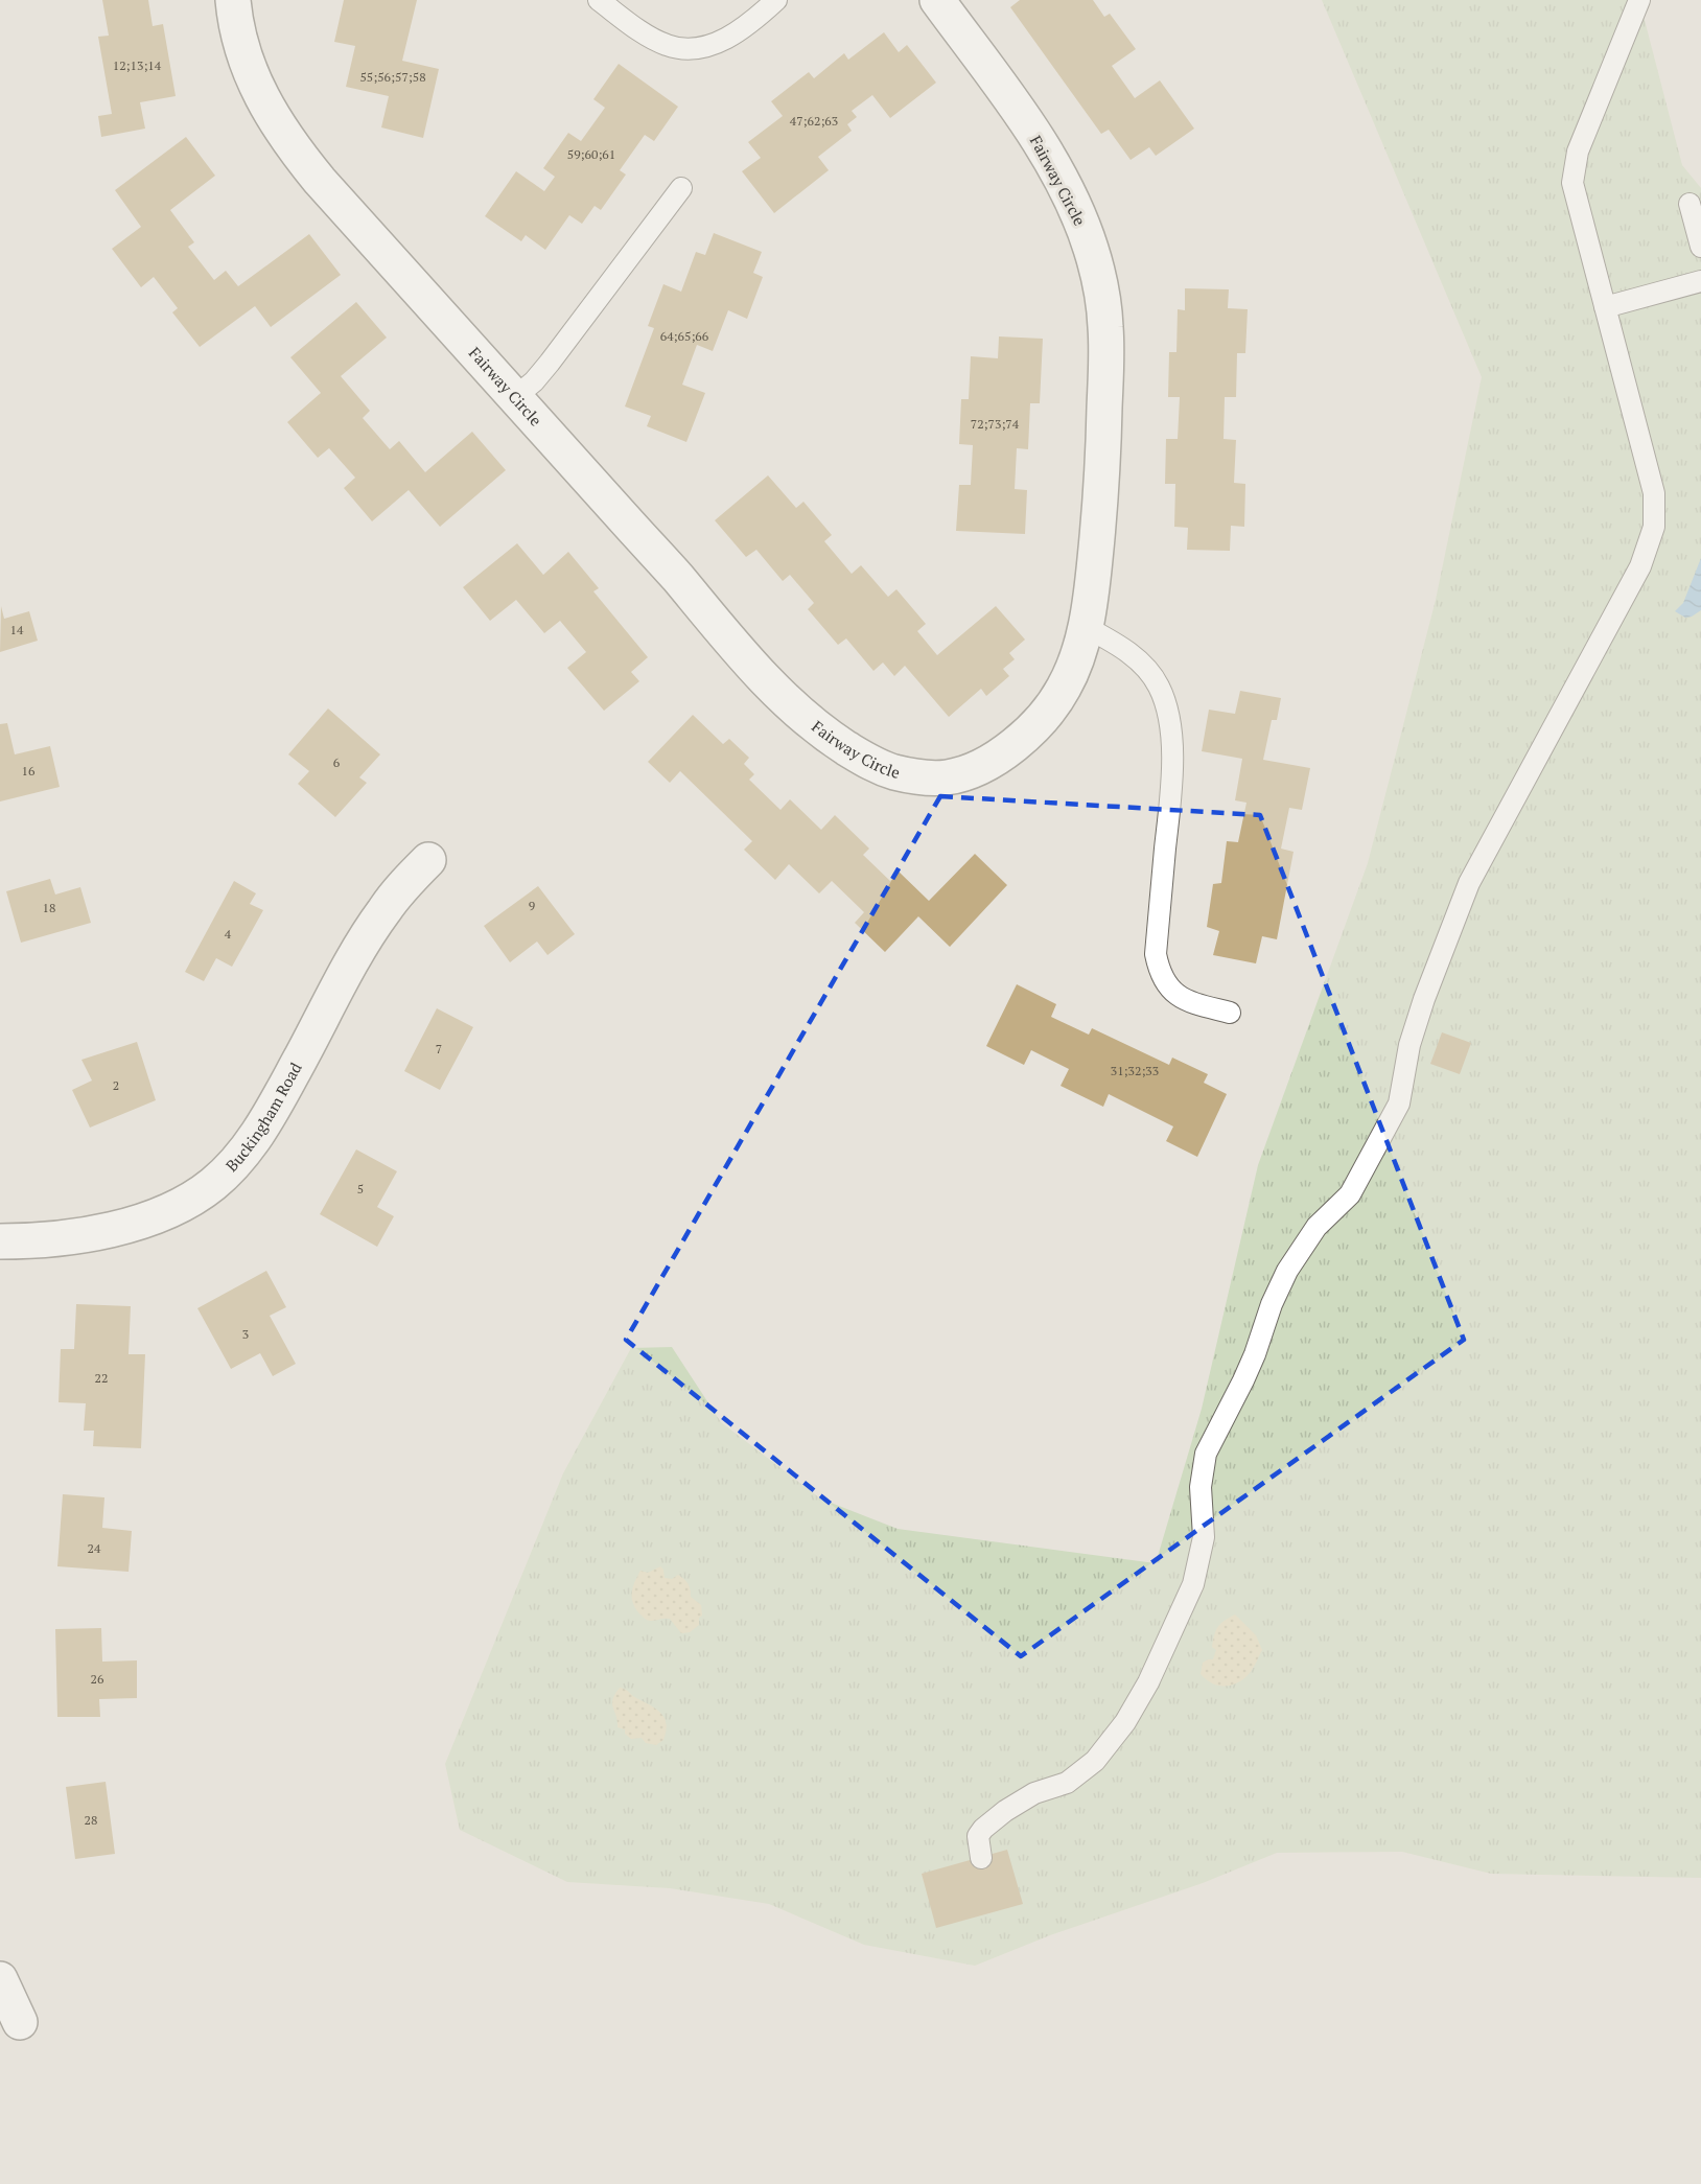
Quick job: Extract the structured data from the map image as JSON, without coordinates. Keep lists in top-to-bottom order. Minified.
{"streets":{"street":["Fairway Circle","Buckingham Road"]},"house_numbers":["12;13;14","55;56;57;58","47;62;63","59;60;61","64;65;66","72;73;74","14","6","16","9","18","4","7","31;32;33","2","5","3","22","24","26","28"]}
